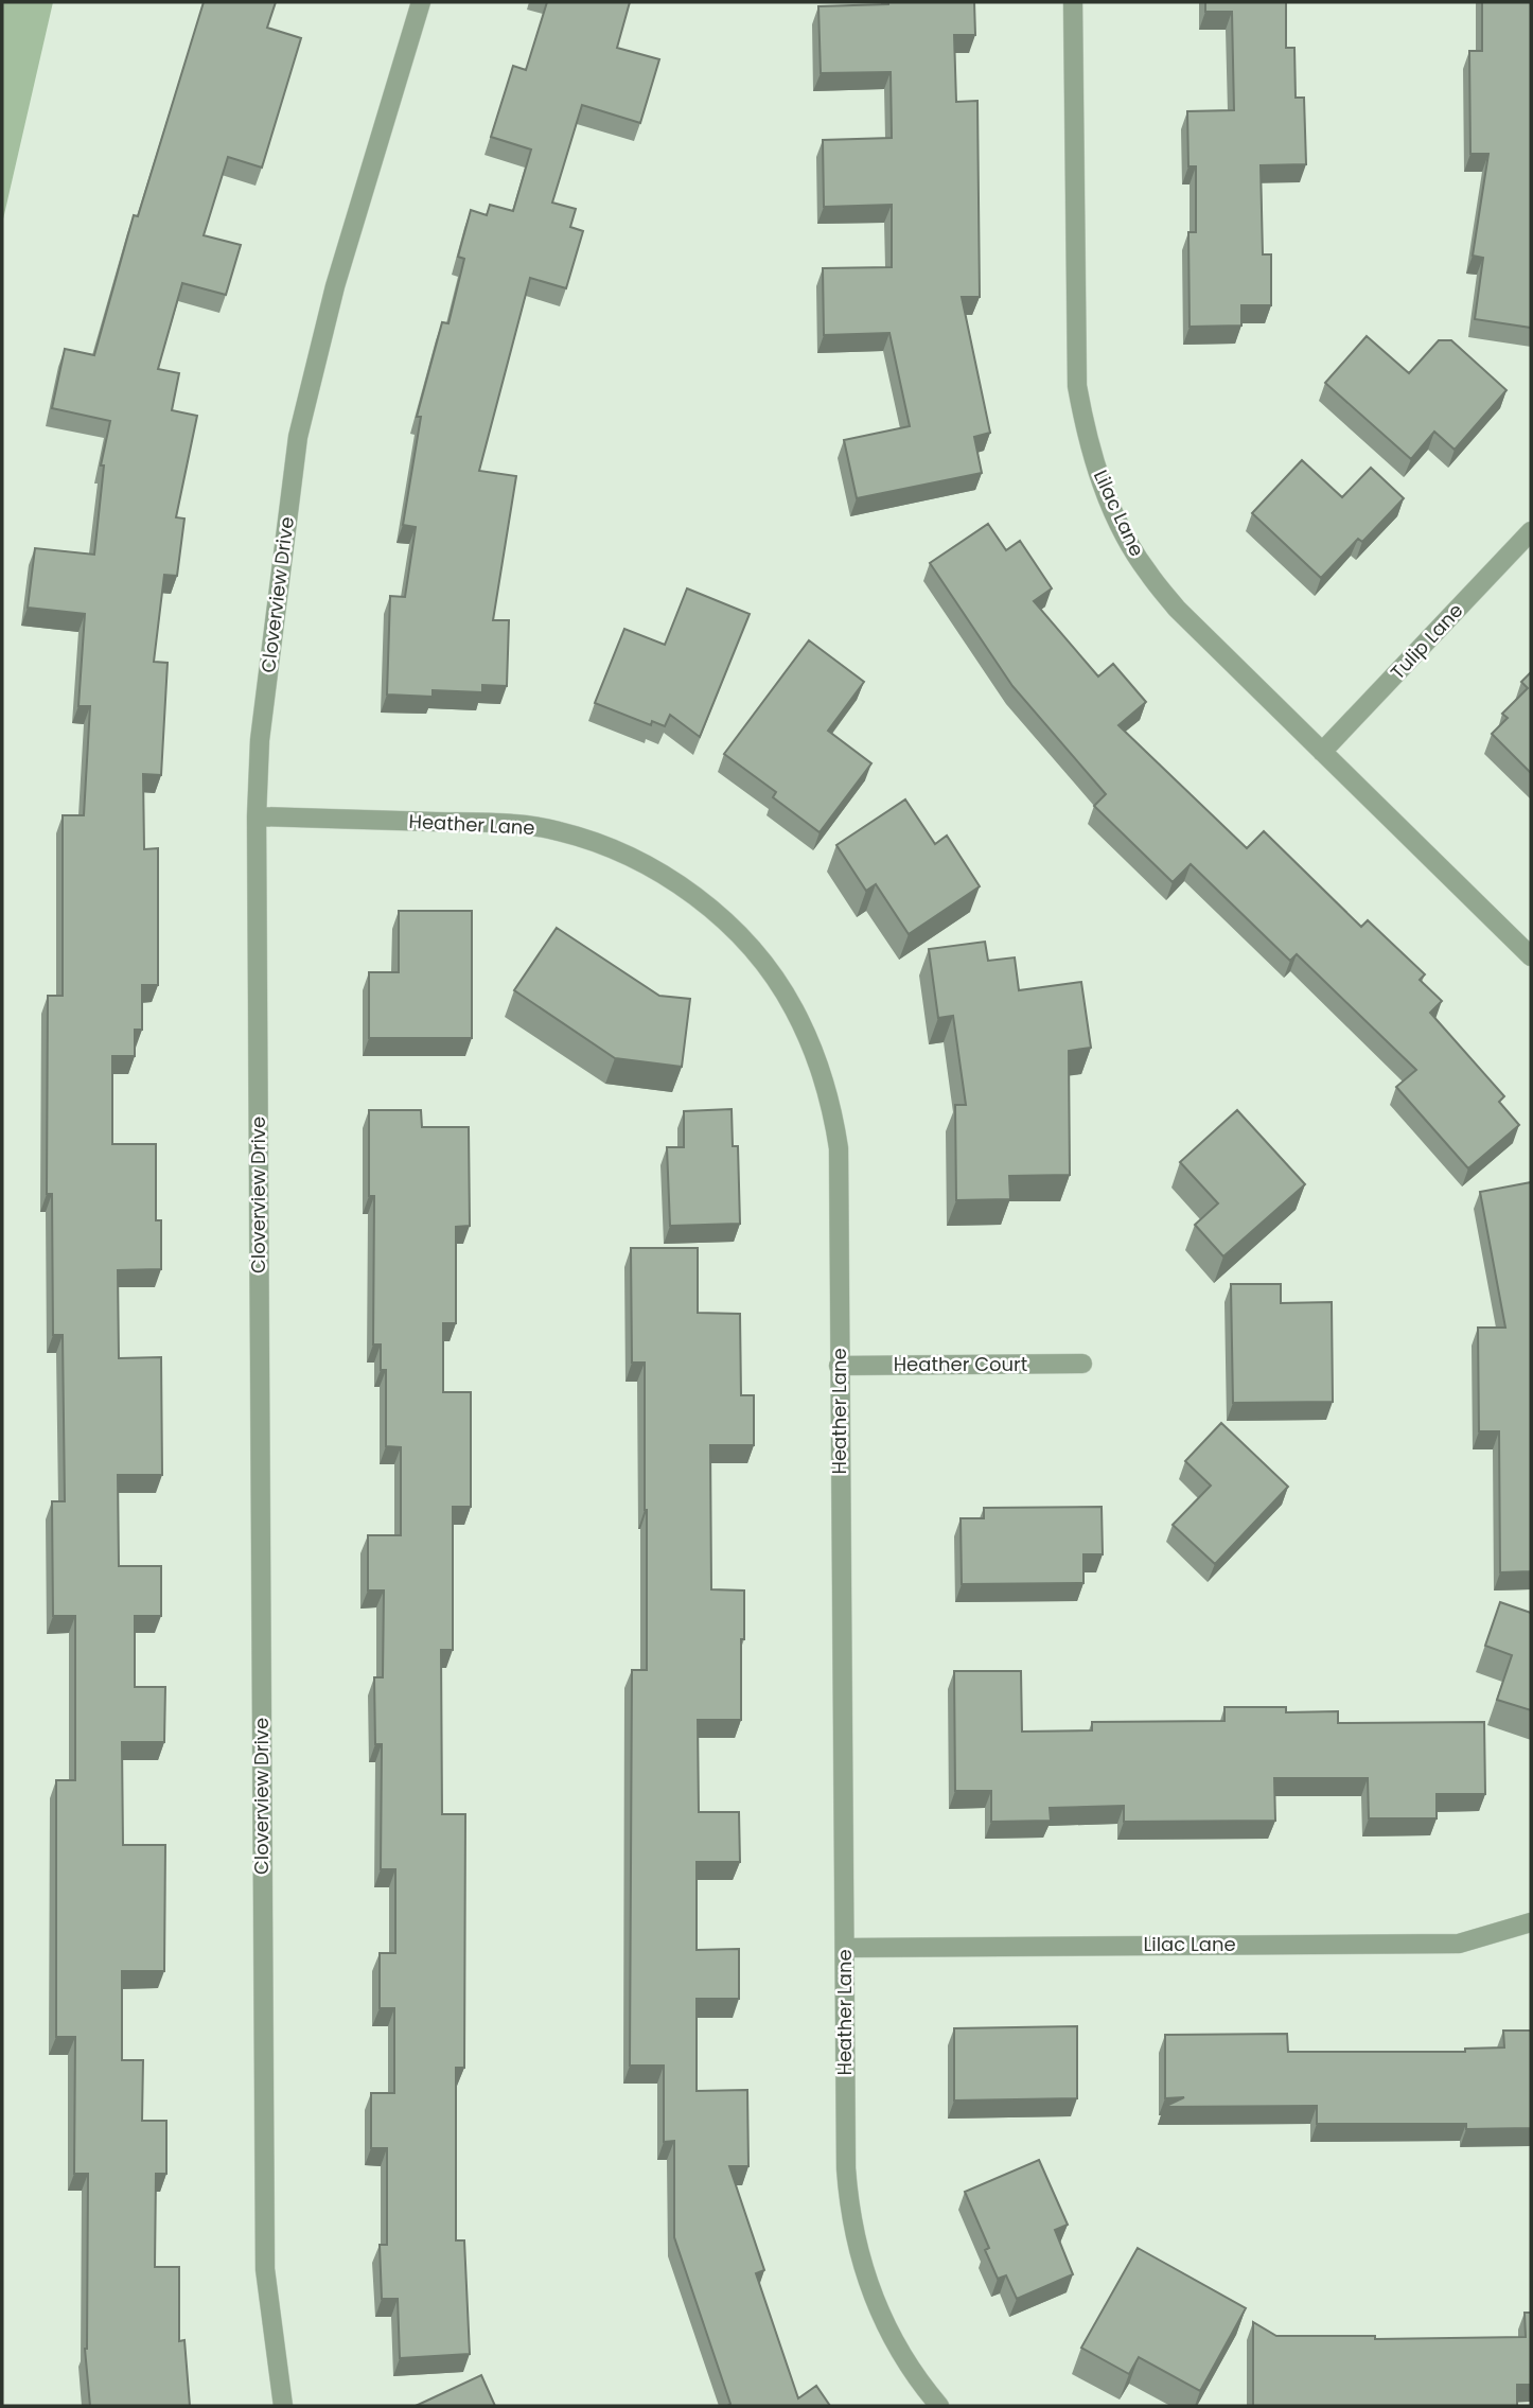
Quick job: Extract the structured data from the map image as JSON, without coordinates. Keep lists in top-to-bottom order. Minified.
{"streets":{"street":["Lilac Lane","Cloverview Drive","Tulip Lane","Heather Lane","Heather Court"]},"crossings":[["Lilac Lane","Tulip Lane"],["Lilac Lane","Heather Lane"],["Cloverview Drive","Heather Lane"],["Heather Lane","Heather Court"]]}
